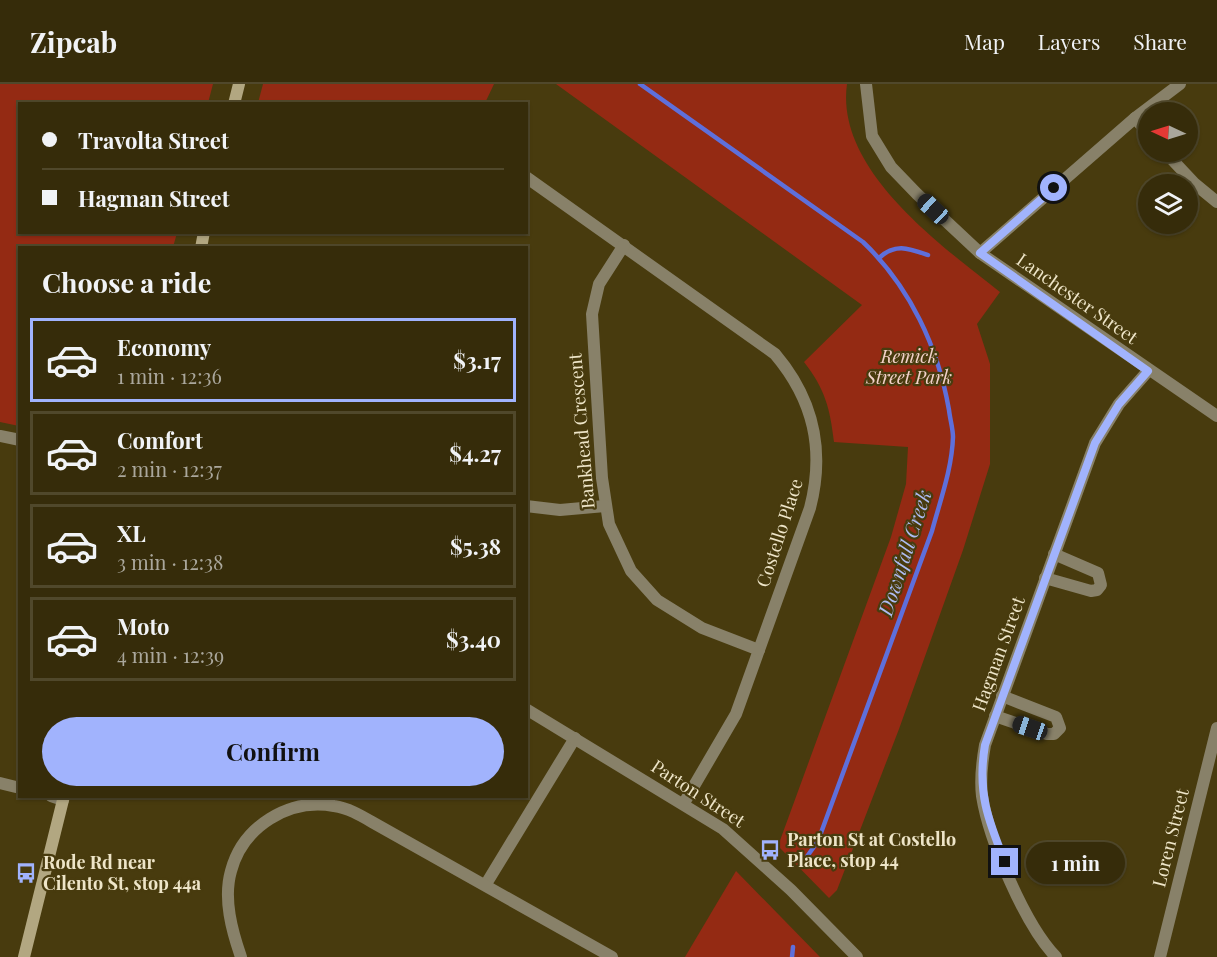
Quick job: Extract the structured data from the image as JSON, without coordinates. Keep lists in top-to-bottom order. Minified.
{"streets":{"street":["Lanchester Street","Bankhead Crescent","Costello Place","Hagman Street","Parton Street","Loren Street"]},"crossings":[["Lanchester Street","Hagman Street"],["Bankhead Crescent","Costello Place"],["Costello Place","Parton Street"]],"water":["Downfall Creek"],"parks":["Remick Street Park"],"places":{"bus stop":["Parton St at Costello Place, stop 44","Rode Rd near Cilento St, stop 44a"]},"north":"left","page":{"header":"Zipcab","nav":["Map","Layers","Share"],"banner":["Travolta Street","Hagman Street"],"heading":"Choose a ride","list":[{"name":"Economy","note":"1 min · 12:36","value":"$3.17"},{"name":"Comfort","note":"2 min · 12:37","value":"$4.27"},{"name":"XL","note":"3 min · 12:38","value":"$5.38"},{"name":"Moto","note":"4 min · 12:39","value":"$3.40"}],"buttons":"Confirm","bubble":"1 min"}}
